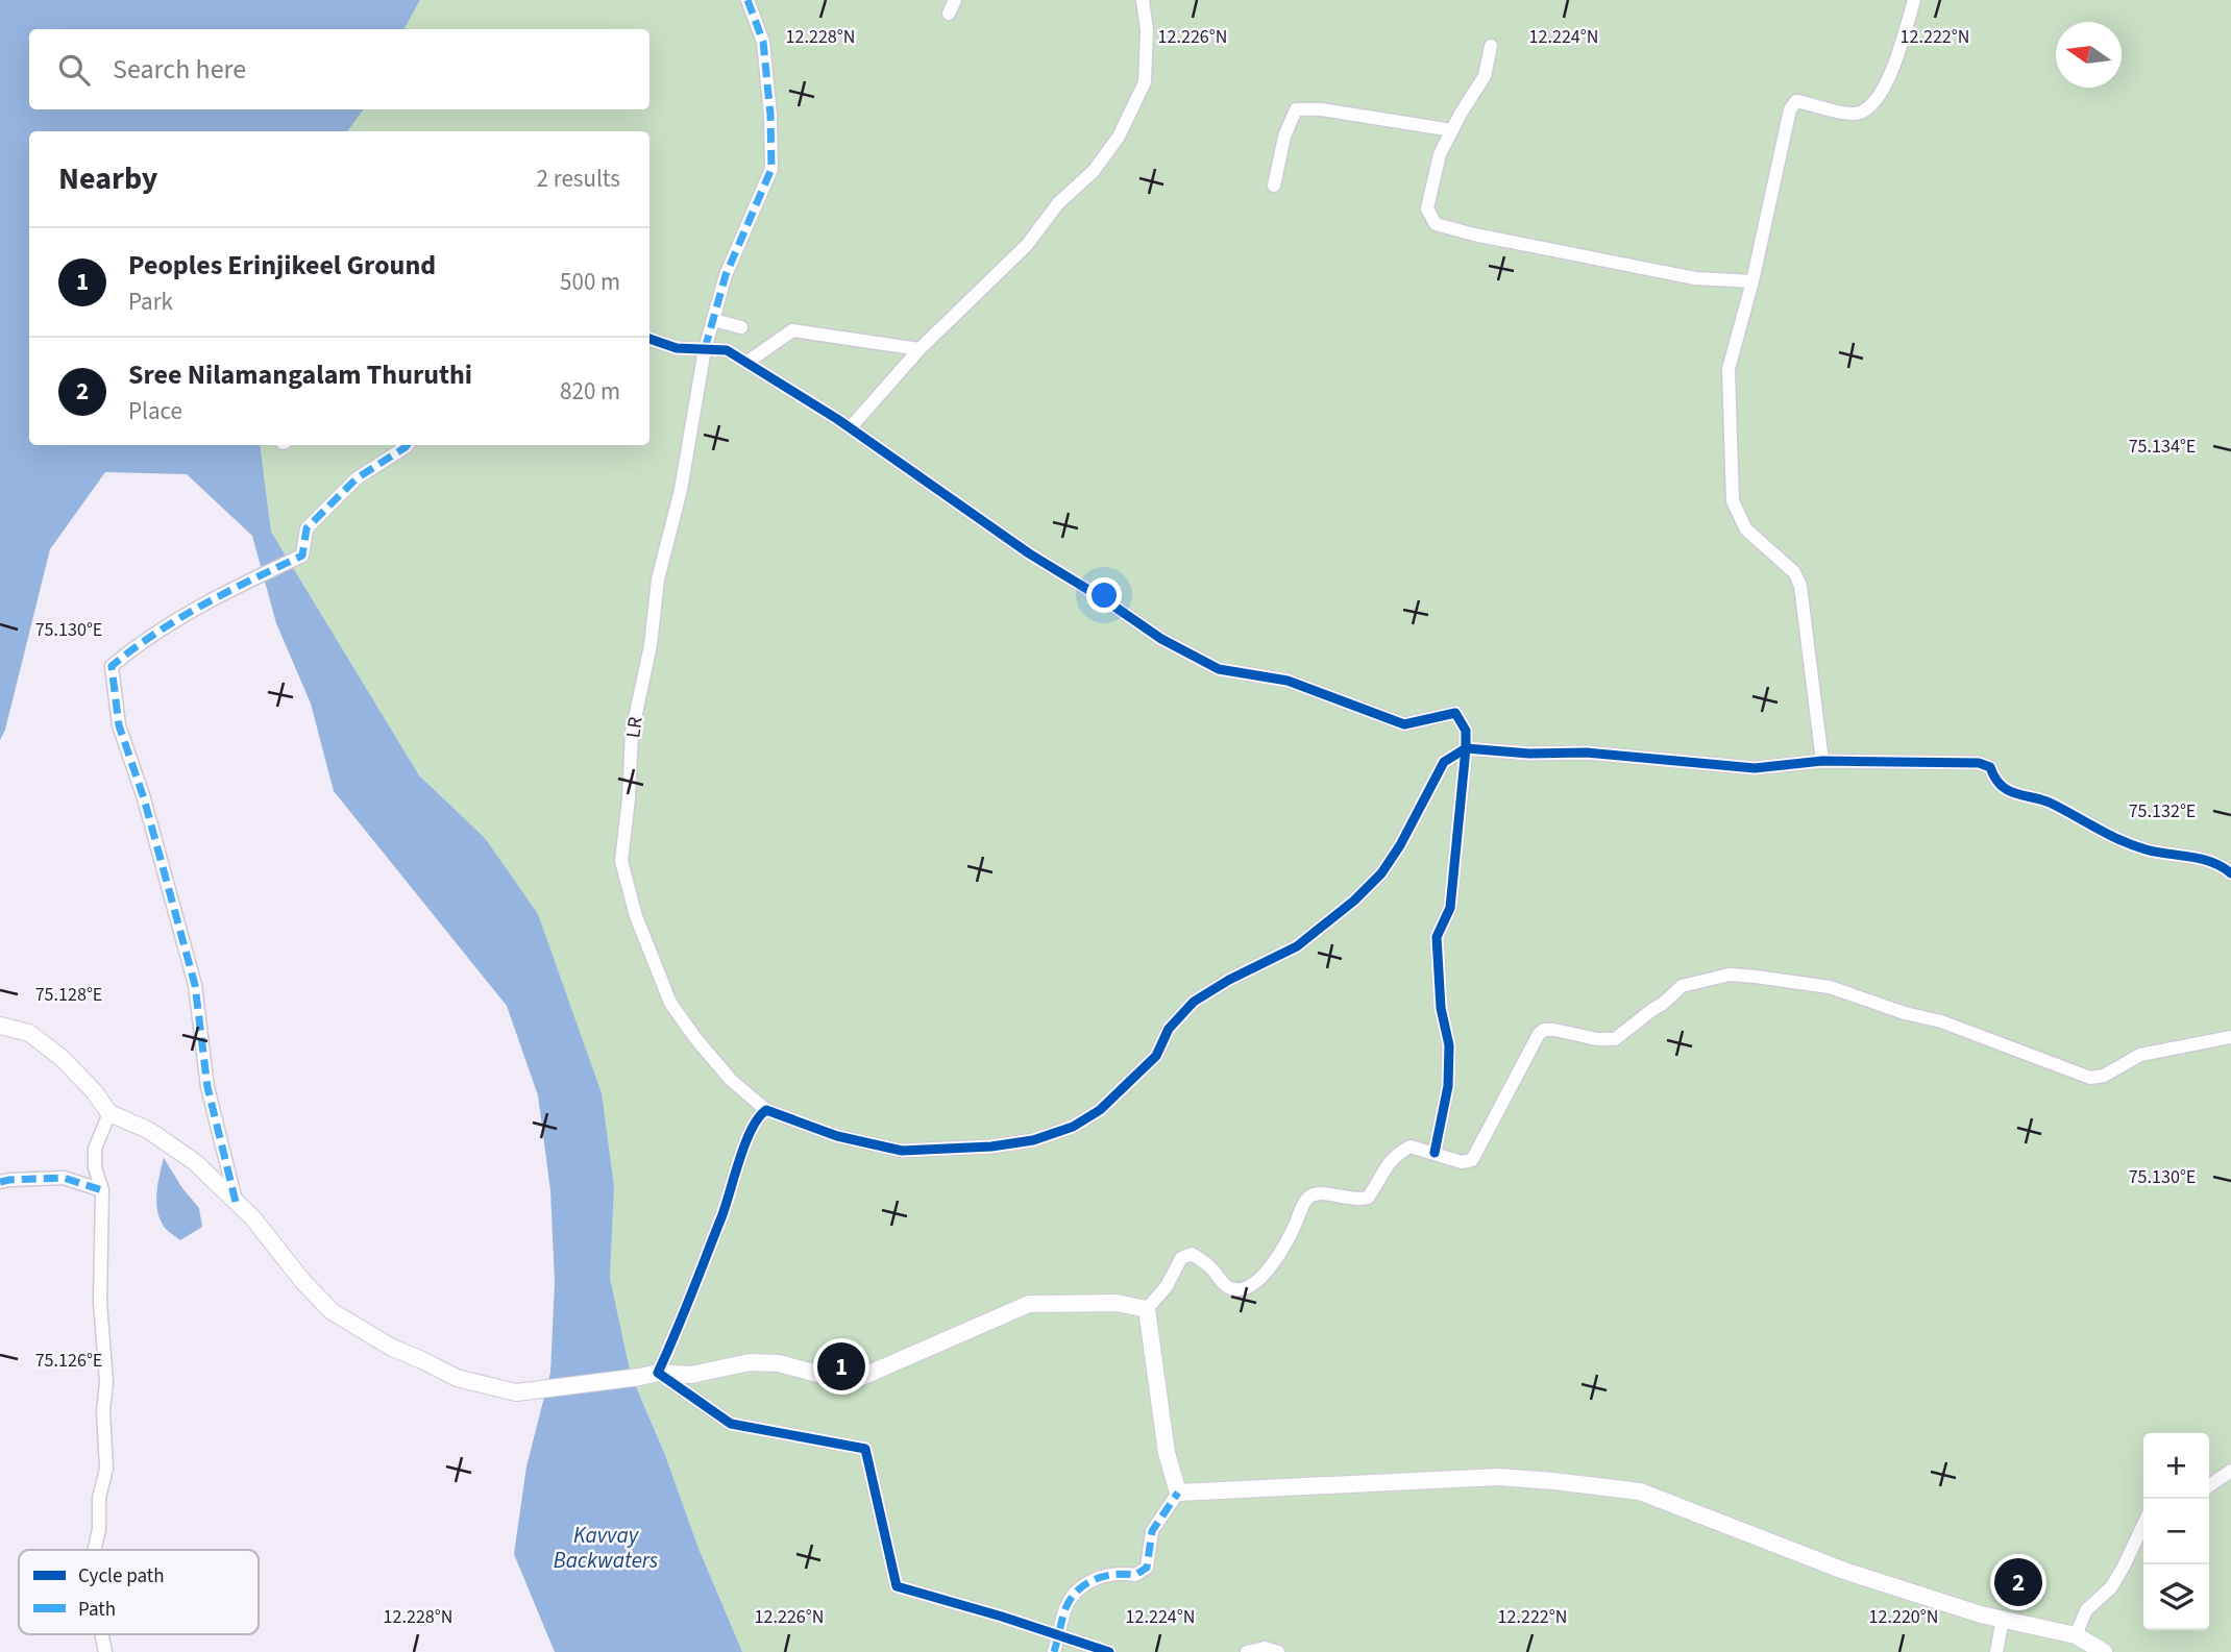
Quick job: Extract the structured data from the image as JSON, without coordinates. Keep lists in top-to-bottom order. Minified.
{"streets":{"street":["LR"]},"water":["Kavvay Backwaters"],"legend":["Cycle path","Path"],"north":"left","page":{"search":"Search here","heading":["Nearby","2 results"],"list":[{"mark":"1","name":"Peoples Erinjikeel Ground","note":"Park","value":"500 m"},{"mark":"2","name":"Sree Nilamangalam Thuruthi","note":"Place","value":"820 m"}],"pins":["1","2"],"map_buttons":["+","−"]},"coordinates":["12.228°N","12.226°N","12.224°N","12.222°N","75.134°E","75.130°E","75.132°E","75.128°E","75.126°E","12.220°N"]}
